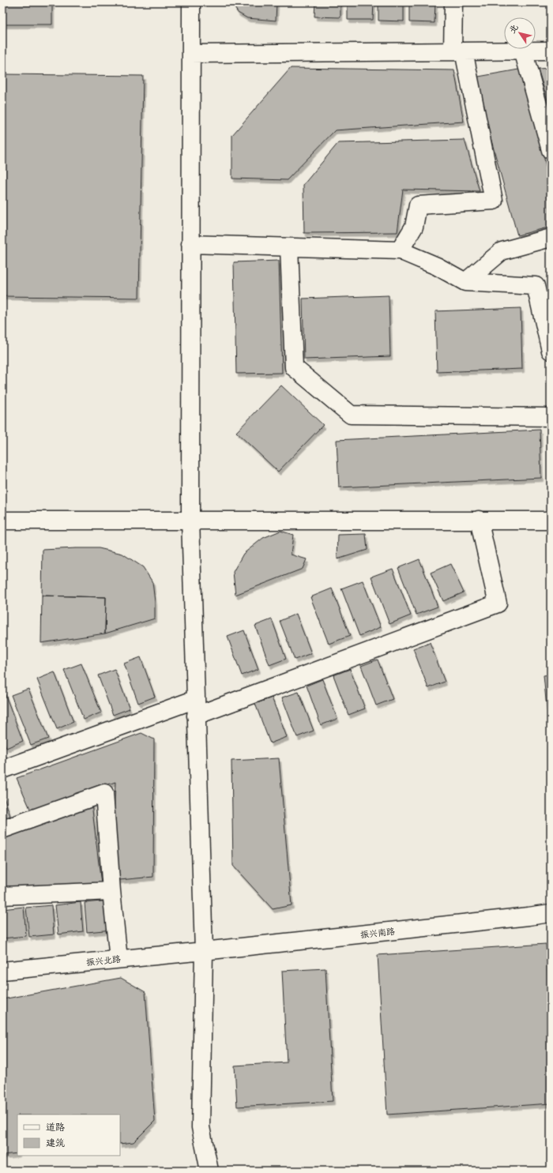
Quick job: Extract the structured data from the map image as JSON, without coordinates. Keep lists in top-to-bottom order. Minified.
{"streets":{"street":["振兴南路","振兴北路"]},"crossings":[["振兴南路","振兴北路"]],"legend":["道路","建筑"],"north":"top left"}
